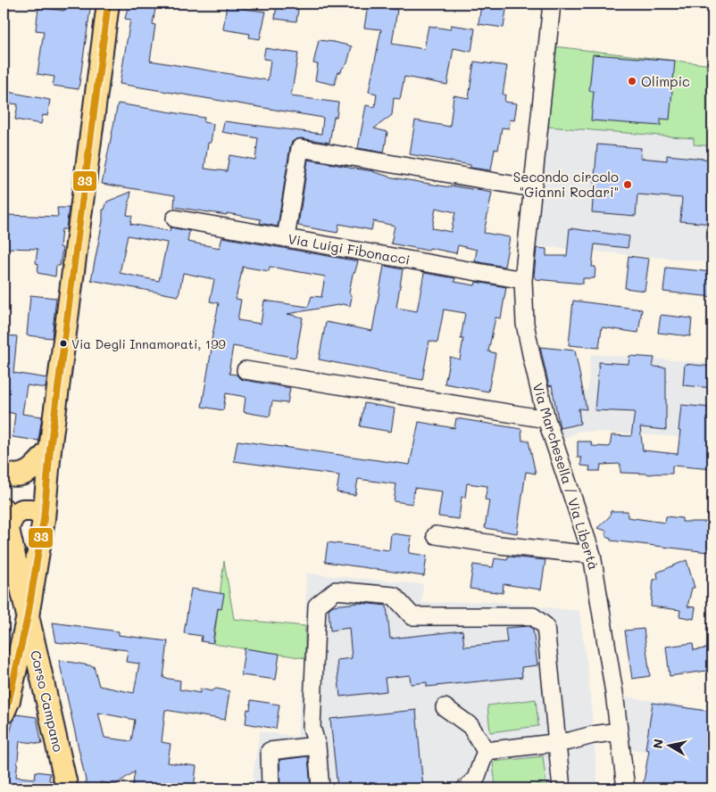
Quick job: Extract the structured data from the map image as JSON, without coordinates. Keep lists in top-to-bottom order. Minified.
{"streets":{"main road":["Corso Campano"],"street":["Via Luigi Fibonacci","Via Marchesella / Via Libertà"]},"crossings":[["Via Luigi Fibonacci","Via Marchesella / Via Libertà"]],"places":["Olimpic","Secondo circolo \"Gianni Rodari\"","Via Degli Innamorati, 199"],"lines":["transit line 33"],"north":"left"}
